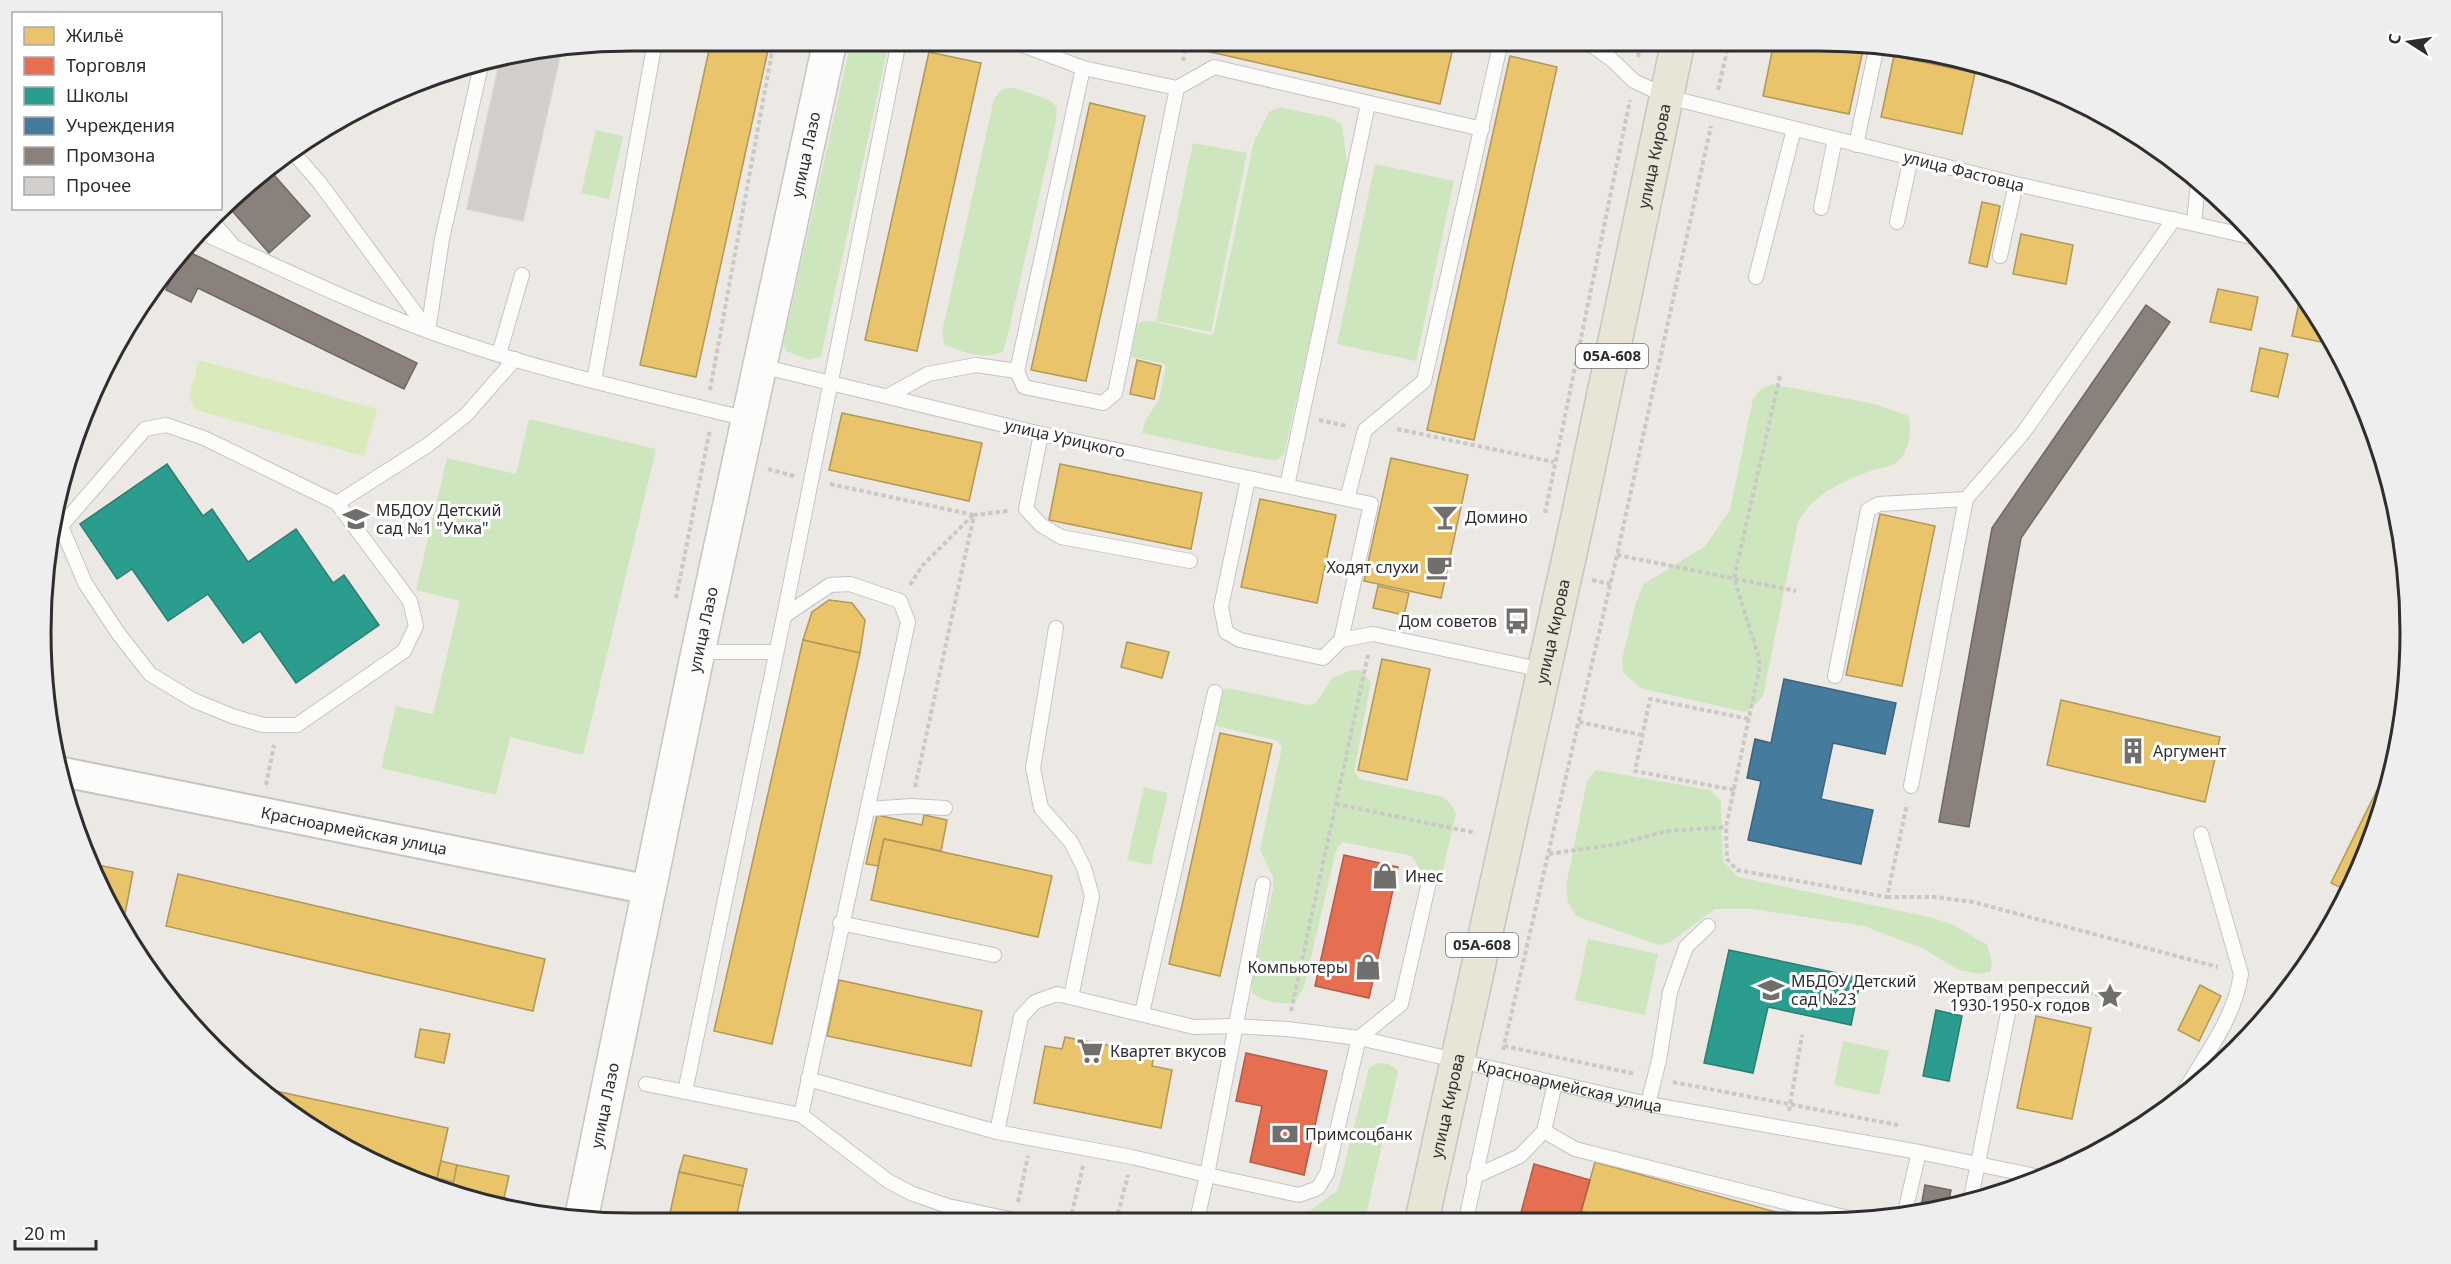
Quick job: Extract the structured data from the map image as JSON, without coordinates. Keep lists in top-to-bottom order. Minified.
{"streets":{"main road":["улица Лазо","улица Кирова","05А-608"],"street":["Красноармейская улица"],"lane":["улица Фастовца","улица Урицкого"]},"crossings":[["улица Лазо","улица Урицкого"],["улица Лазо","Красноармейская улица"],["улица Кирова","улица Фастовца"],["улица Кирова","Красноармейская улица"]],"places":{"bar":["Домино"],"school or university":["МБДОУ Детский сад №1 \"Умка\"","МБДОУ Детский сад №23"],"cafe":["Ходят слухи"],"bus stop":["Дом советов"],"building":["Аргумент"],"shop":["Инес","Компьютеры"],"place":["Жертвам репрессий 1930-1950-х годов"],"supermarket":["Квартет вкусов"],"bank":["Примсоцбанк"]},"legend":["Жильё","Торговля","Школы","Учреждения","Промзона","Прочее"],"scale_bar":"20 m","north":"left"}
